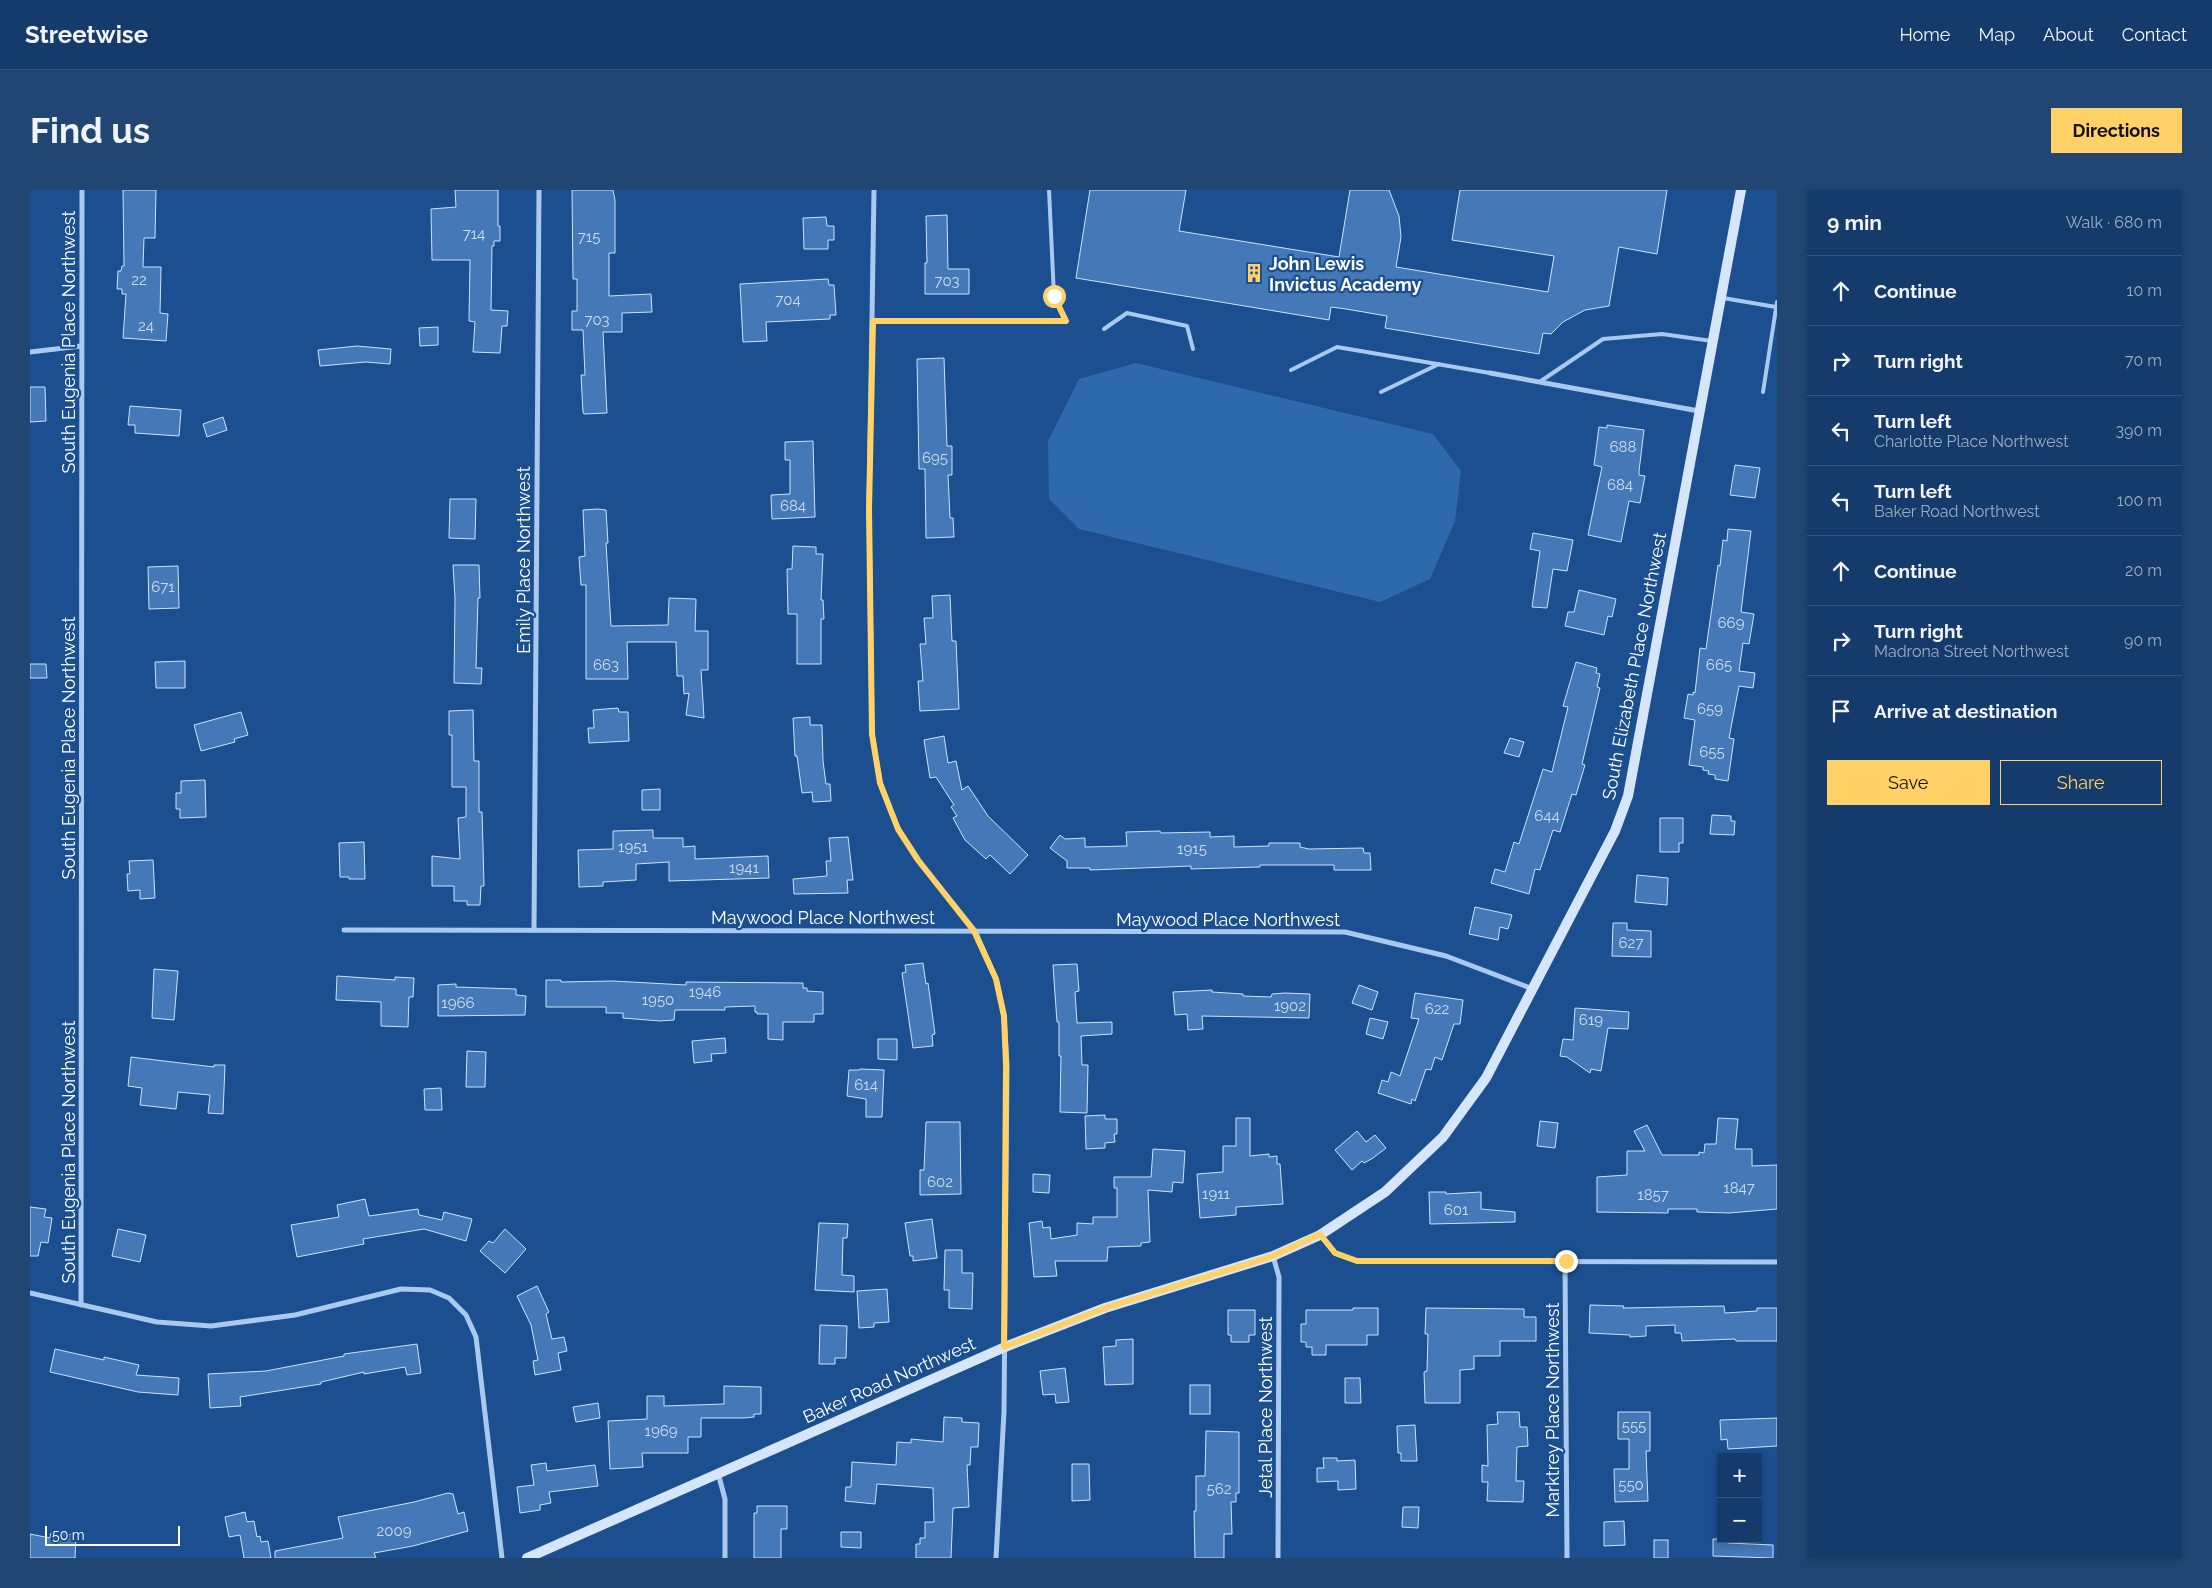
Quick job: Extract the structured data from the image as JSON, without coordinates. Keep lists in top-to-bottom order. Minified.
{"streets":{"street":["South Eugenia Place Northwest","Emily Place Northwest","South Elizabeth Place Northwest","Maywood Place Northwest","Baker Road Northwest","Jetal Place Northwest","Marktrey Place Northwest"]},"crossings":[["Emily Place Northwest","Maywood Place Northwest"],["South Elizabeth Place Northwest","Maywood Place Northwest"],["South Elizabeth Place Northwest","Baker Road Northwest"],["South Elizabeth Place Northwest","Jetal Place Northwest"],["Baker Road Northwest","Jetal Place Northwest"]],"places":{"building":["John Lewis Invictus Academy"]},"house_numbers":["714","715","22","703","704","703","24","688","695","684","684","671","669","663","665","659","655","644","1951","1915","1941","627","1946","1950","1966","1902","622","619","614","602","1847","1911","1857","601","555","1969","550","562","2009"],"scale_bar":"50 m","page":{"header":"Streetwise","nav":["Home","Map","About","Contact"],"buttons":["Directions",["Save","Share"]],"title":"Find us","heading":["9 min","Walk · 680 m"],"list":[["Continue","10 m"],["Turn right","70 m"],["Turn left","Charlotte Place Northwest","390 m"],["Turn left","Baker Road Northwest","100 m"],["Continue","20 m"],["Turn right","Madrona Street Northwest","90 m"],"Arrive at destination"],"map_buttons":["+","−"],"scale":"50 m"}}
